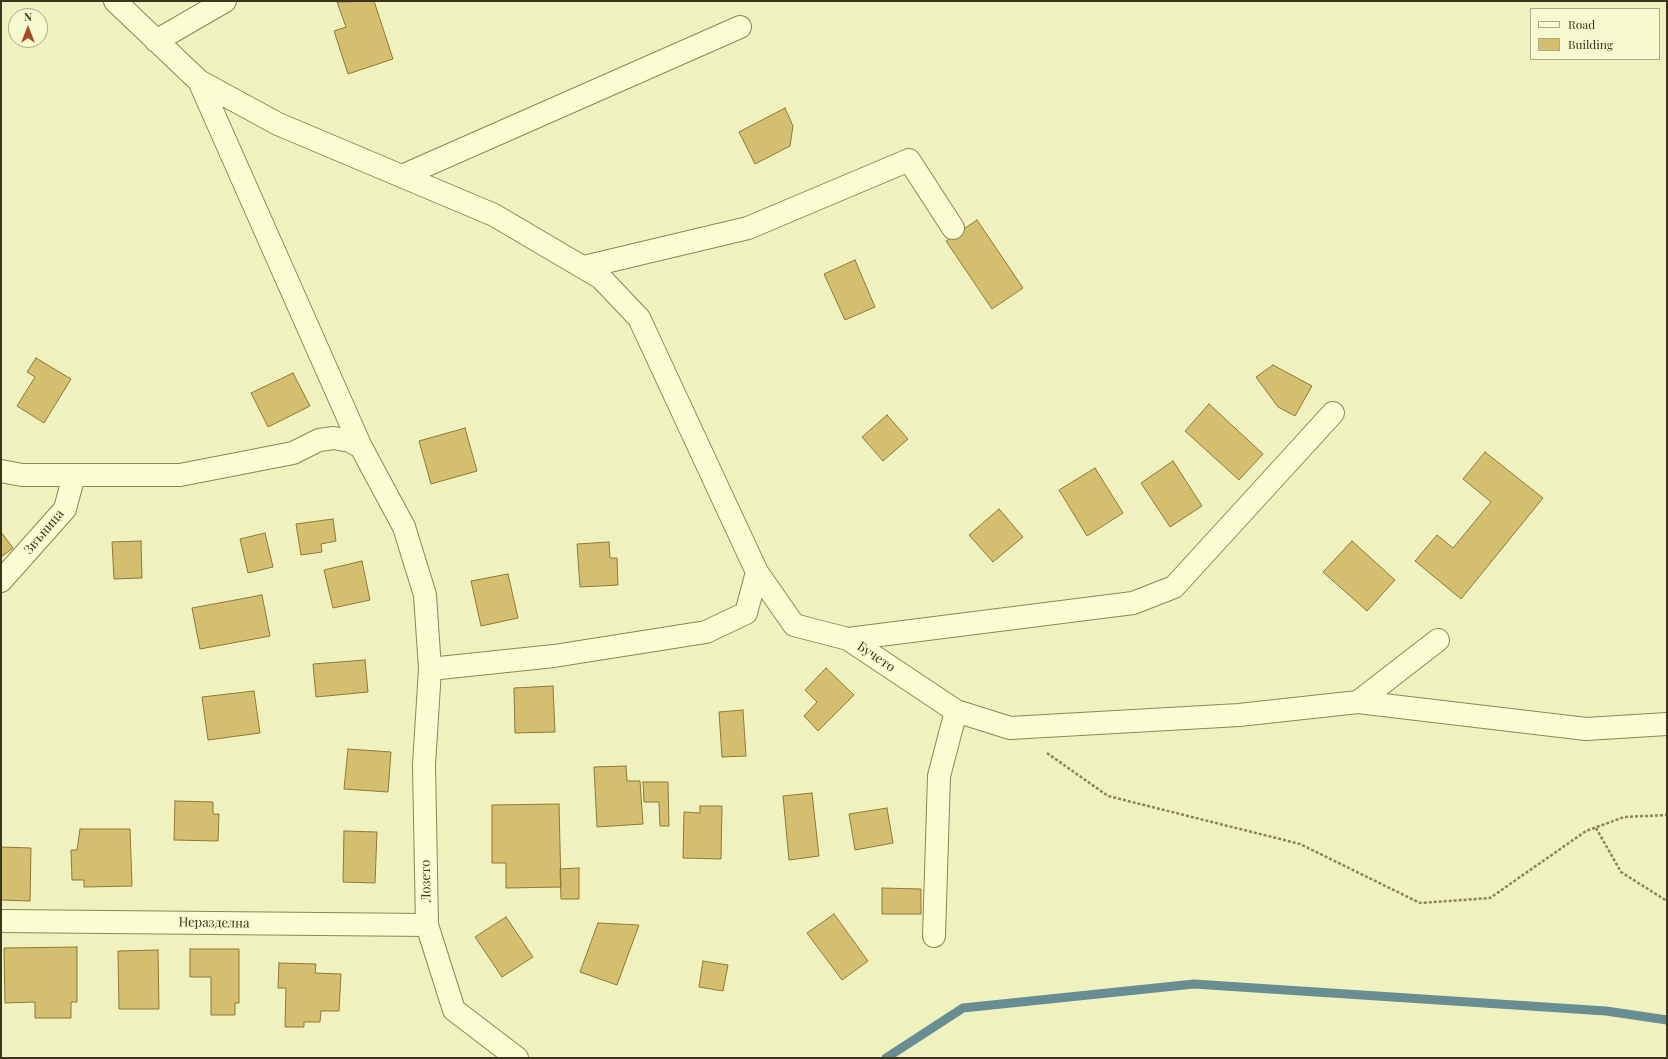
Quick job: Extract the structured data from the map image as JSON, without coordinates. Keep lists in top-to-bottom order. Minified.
{"streets":{"street":["Звъница","Бучето","Лозето","Неразделна"]},"crossings":[["Бучето","Лозето"],["Лозето","Неразделна"]],"legend":["Road","Building"],"north":"top"}
